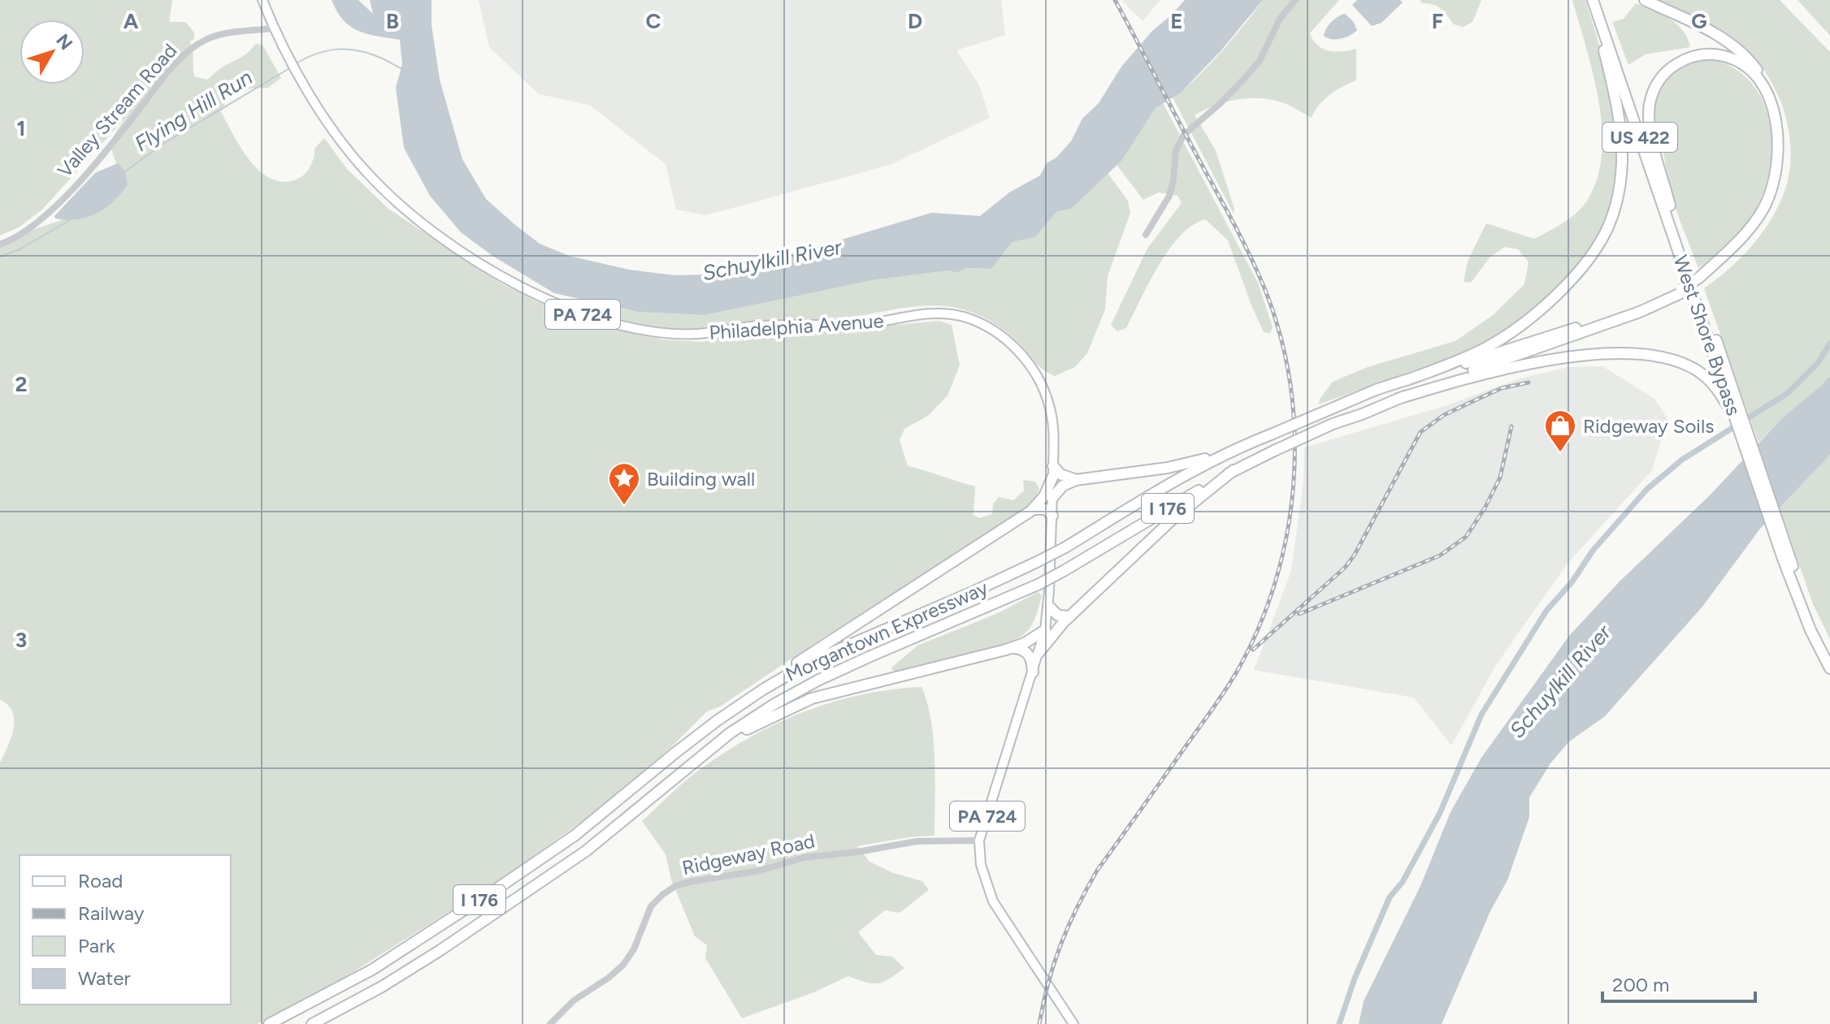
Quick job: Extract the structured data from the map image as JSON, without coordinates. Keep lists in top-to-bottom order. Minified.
{"streets":{"highway":["US 422","West Shore Bypass","I 176","Morgantown Expressway"],"main road":["PA 724","Philadelphia Avenue"],"street":["Valley Stream Road","Ridgeway Road"]},"crossings":[["Valley Stream Road","Philadelphia Avenue"],["Philadelphia Avenue","Ridgeway Road"]],"water":["Flying Hill Run","Schuylkill River"],"places":{"shop":["Ridgeway Soils"],"place":["Building wall"]},"legend":["Road","Railway","Park","Water"],"scale_bar":"200 m","north":"top right","grid":{"columns":["A","B","C","D","E","F","G"],"rows":["1","2","3"]}}
